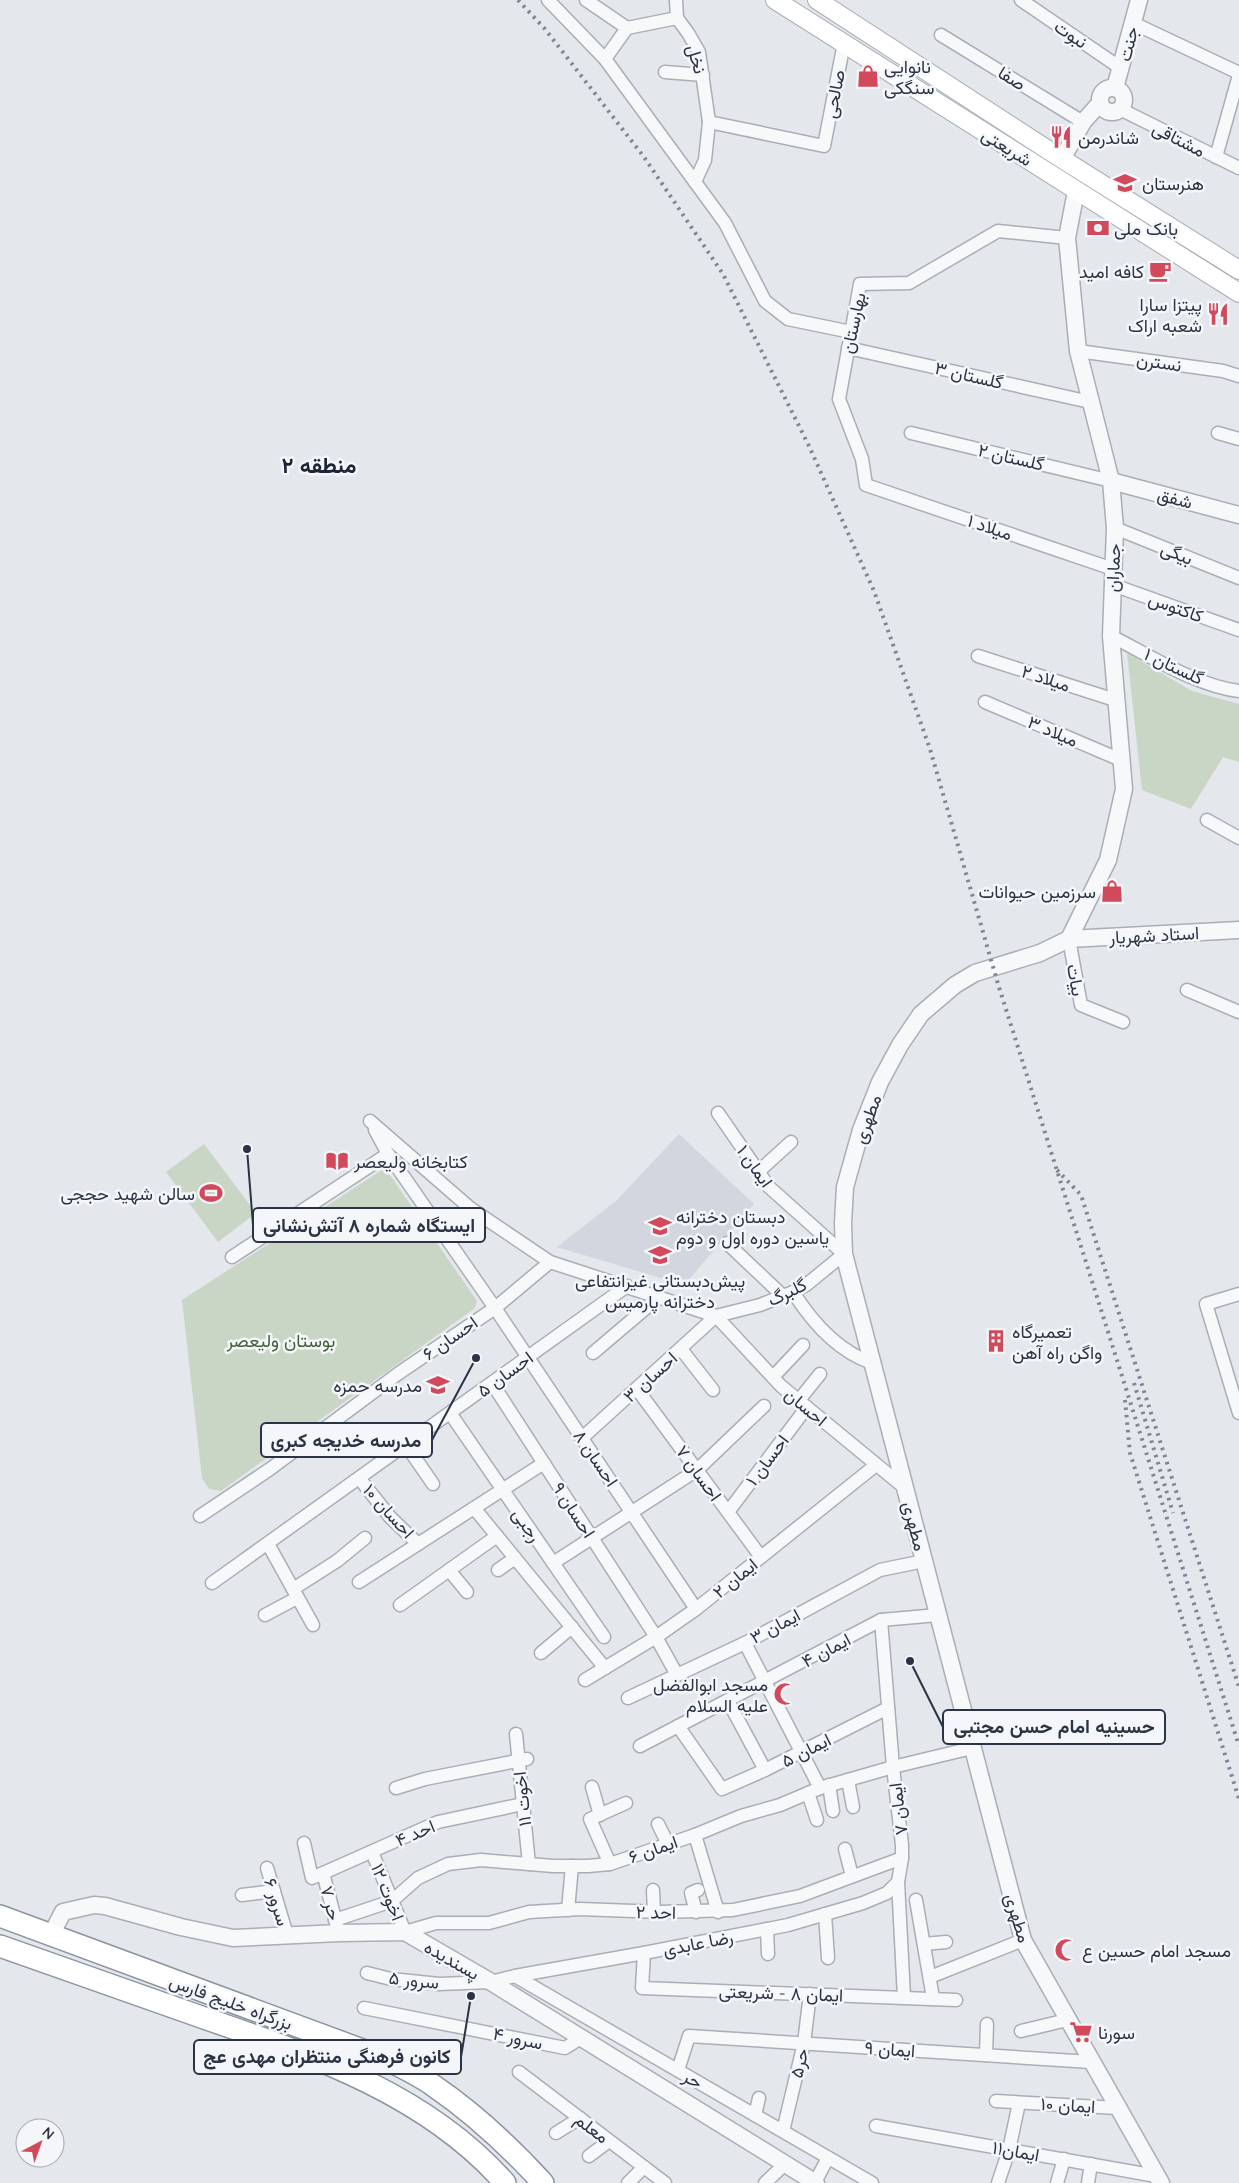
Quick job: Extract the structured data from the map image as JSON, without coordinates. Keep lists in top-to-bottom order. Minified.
{"streets":{"highway":["بزرگراه خلیج فارس"],"main road":["شریعتی"],"street":["نبوت","جنت","نخل","صفا","صالحی","مشتاقی","بهارستان","نسترن","گلستان ۳","گلستان ۲","شفق","میلاد ۱","بیگی","جماران","کاکتوس","گلستان ۱","میلاد ۲","میلاد ۳","استاد شهریار","بیات","مطهری","ایمان ۱","گلبرگ","احسان ۶","احسان ۵","احسان ۳","احسان","احسان ۸","احسان ۱","احسان ۷","احسان ۹","احسان ۱۰","رجبی","ایمان ۲","ایمان ۳","ایمان ۴","ایمان ۵","اخوت ۱۱","ایمان ۷","احد ۴","ایمان ۶","اخوت ۱۲","سرور ۶","حر ۷","احد ۲","رضا عابدی","پسندیده","سرور ۵","ایمان ۸ - شریعتی","سرور ۴","ایمان ۹","حر۵","حر","ایمان ۱۰","معلم","ایمان۱۱"]},"crossings":[["نبوت","جنت"],["جنت","مشتاقی"],["نخل","صالحی"],["صالحی","شریعتی"],["شریعتی","جماران"],["بهارستان","گلستان ۳"],["بهارستان","میلاد ۱"],["بهارستان","جماران"],["نسترن","جماران"],["گلستان ۳","جماران"],["گلستان ۲","شفق"],["گلستان ۲","جماران"],["شفق","جماران"],["میلاد ۱","جماران"],["میلاد ۱","کاکتوس"],["بیگی","جماران"],["جماران","کاکتوس"],["جماران","گلستان ۱"],["جماران","میلاد ۲"],["جماران","میلاد ۳"],["جماران","استاد شهریار"],["جماران","بیات"],["جماران","مطهری"],["استاد شهریار","بیات"],["استاد شهریار","مطهری"],["بیات","مطهری"],["مطهری","ایمان ۱"],["مطهری","گلبرگ"],["مطهری","احسان"],["مطهری","ایمان ۳"],["مطهری","ایمان ۴"],["مطهری","ایمان ۶"],["مطهری","ایمان ۹"],["مطهری","ایمان ۱۰"],["مطهری","ایمان۱۱"],["ایمان ۱","گلبرگ"],["گلبرگ","احسان ۳"],["گلبرگ","احسان"],["احسان ۶","احسان ۸"],["احسان ۵","احسان ۸"],["احسان ۵","احسان ۹"],["احسان ۵","احسان ۱۰"],["احسان ۵","رجبی"],["احسان ۳","احسان"],["احسان ۳","احسان ۸"],["احسان ۳","احسان ۷"],["احسان","احسان ۱"],["احسان","ایمان ۲"],["احسان ۸","ایمان ۲"],["احسان ۱","احسان ۷"],["احسان ۷","ایمان ۲"],["احسان ۹","ایمان ۲"],["احسان ۹","ایمان ۳"],["رجبی","ایمان ۲"],["ایمان ۴","ایمان ۵"],["ایمان ۴","ایمان ۷"],["ایمان ۵","ایمان ۷"],["اخوت ۱۱","احد ۴"],["اخوت ۱۱","ایمان ۶"],["ایمان ۷","ایمان ۶"],["ایمان ۷","احد ۲"],["ایمان ۷","رضا عابدی"],["ایمان ۷","ایمان ۸ - شریعتی"],["احد ۴","اخوت ۱۲"],["احد ۴","حر ۷"],["ایمان ۶","اخوت ۱۲"],["ایمان ۶","حر ۷"],["ایمان ۶","پسندیده"],["اخوت ۱۲","احد ۲"],["اخوت ۱۲","پسندیده"],["سرور ۶","پسندیده"],["حر ۷","پسندیده"],["احد ۲","پسندیده"],["رضا عابدی","پسندیده"],["رضا عابدی","سرور ۵"],["رضا عابدی","ایمان ۸ - شریعتی"],["رضا عابدی","حر"],["پسندیده","سرور ۵"],["پسندیده","بزرگراه خلیج فارس"],["پسندیده","سرور ۴"],["ایمان ۸ - شریعتی","حر۵"],["ایمان ۹","حر۵"],["ایمان ۹","حر"],["حر۵","حر"]],"districts":["منطقه ۲"],"parks":["بوستان ولیعصر"],"places":{"shop":["نانوایی سنگکی","سرزمین حیوانات"],"restaurant":["شاندرمن","پیتزا سارا شعبه اراک"],"school or university":["هنرستان","دبستان دخترانه یاسین دوره اول و دوم","پیش‌دبستانی غیرانتفاعی دخترانه پارمیس","مدرسه حمزه"],"bank":["بانک ملی"],"cafe":["کافه امید"],"other":["ایستگاه شماره ۸ آتش‌نشانی","مدرسه خدیجه کبری","حسینیه امام حسن مجتبی","کانون فرهنگی منتظران مهدی عج"],"library":["کتابخانه ولیعصر"],"sports":["سالن شهید حججی"],"building":["تعمیرگاه واگن راه آهن"],"mosque":["مسجد ابوالفضل علیه السلام","مسجد امام حسین ع"],"supermarket":["سورنا"]},"north":"top right"}
